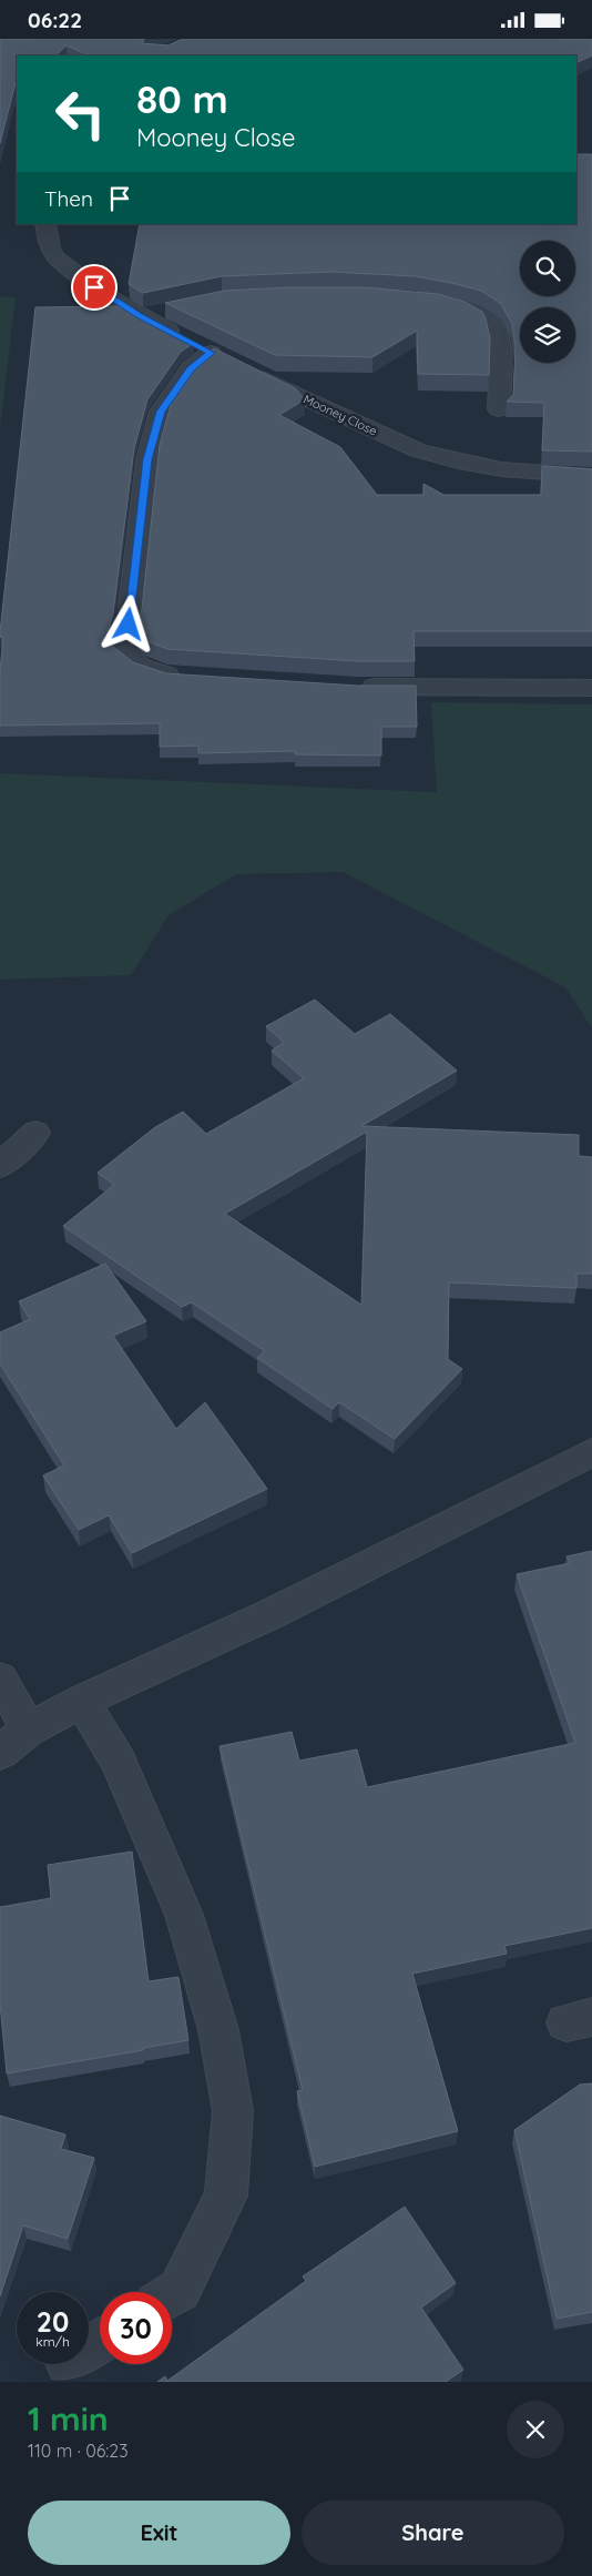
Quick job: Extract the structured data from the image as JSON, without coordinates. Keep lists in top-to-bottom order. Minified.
{"streets":{"street":["Mooney Close"]},"page":{"status":"06:22","turn":["80 m","Mooney Close"],"then":"Then","speed":"20 km/h","limit":"30","heading":["1 min","110 m · 06:23"],"buttons":["Exit","Share"]}}
